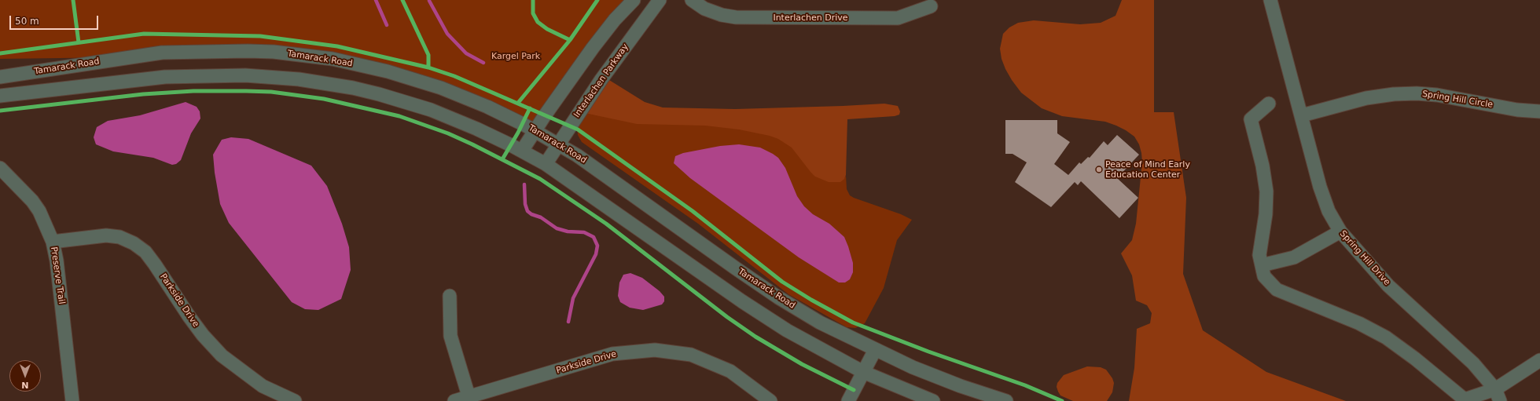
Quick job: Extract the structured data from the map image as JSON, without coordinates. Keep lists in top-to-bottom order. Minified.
{"streets":{"street":["Interlachen Drive","Tamarack Road","Interlachen Parkway","Spring Hill Circle","Spring Hill Drive","Preserve Trail","Parkside Drive"]},"crossings":[["Tamarack Road","Interlachen Parkway"],["Spring Hill Circle","Spring Hill Drive"],["Preserve Trail","Parkside Drive"]],"parks":["Kargel Park"],"places":["Peace of Mind Early Education Center"],"scale_bar":"50 m","north":"bottom"}
